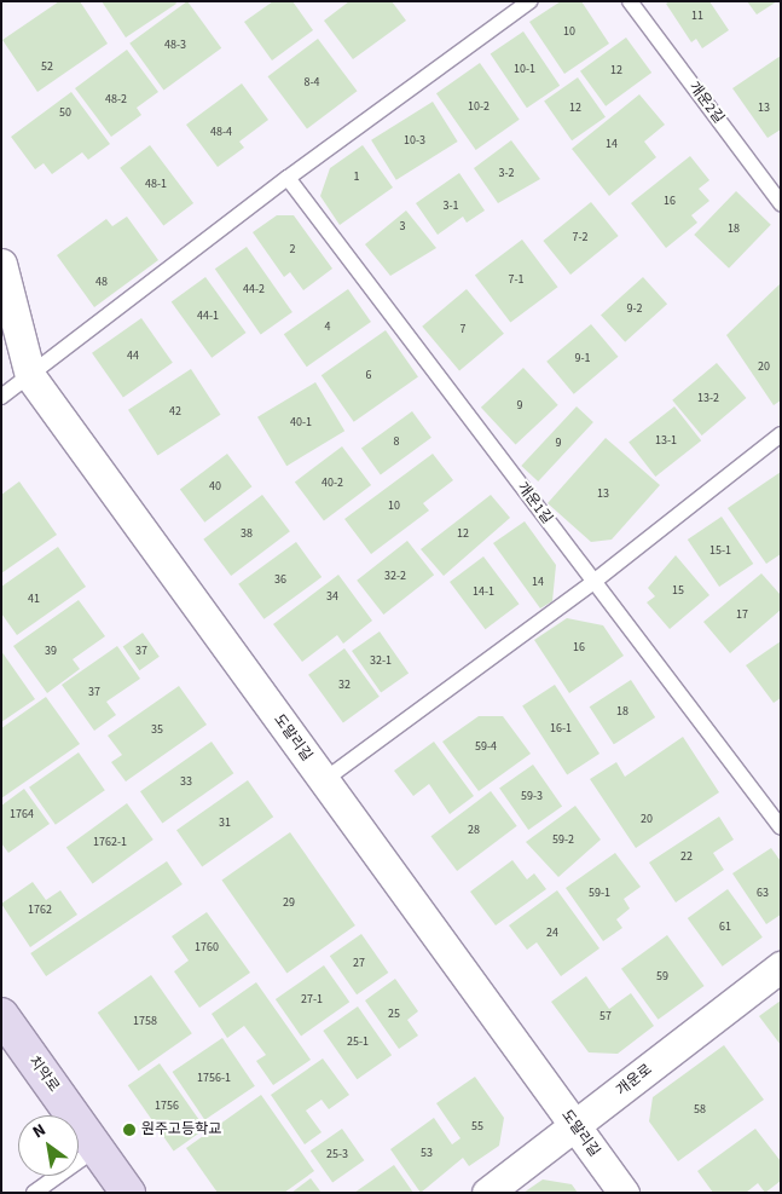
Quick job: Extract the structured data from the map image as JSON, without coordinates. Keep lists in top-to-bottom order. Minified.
{"streets":{"main road":["치악로"],"street":["도말리길","개운로"],"lane":["개운2길","개운1길"]},"crossings":[["도말리길","개운로"]],"places":["원주고등학교"],"house_numbers":["11","10","48-3","52","10-1","12","8-4","48-2","10-2","12","13","50","48-4","10-3","14","3-2","1","48-1","16","3-1","3","18","7-2","2","7-1","48","44-2","9-2","44-1","4","7","44","9-1","20","6","13-2","9","42","40-1","13-1","8","9","40-2","40","13","10","38","12","15-1","32-2","36","14","15","14-1","34","41","17","16","39","37","32-1","32","37","18","16-1","35","59-4","33","59-3","1764","20","31","28","59-2","1762-1","22","59-1","63","29","1762","61","24","1760","27","59","27-1","25","57","1758","25-1","1756-1","1756","58","55","53","25-3"],"north":"top left"}
